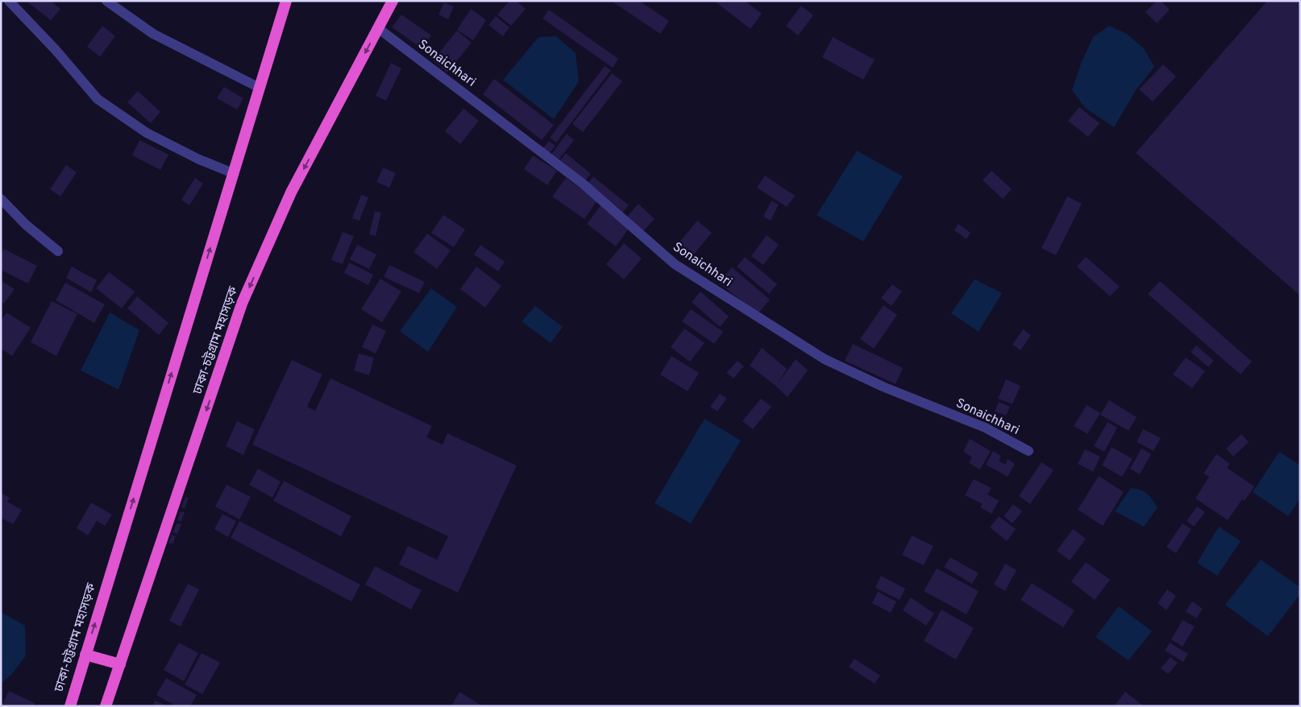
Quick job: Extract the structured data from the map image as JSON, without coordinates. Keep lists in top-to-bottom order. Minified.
{"streets":{"highway":["ঢাকা-চট্টগ্রাম মহাসড়ক"],"street":["Sonaichhari"]},"crossings":[["Sonaichhari","ঢাকা-চট্টগ্রাম মহাসড়ক"]]}
